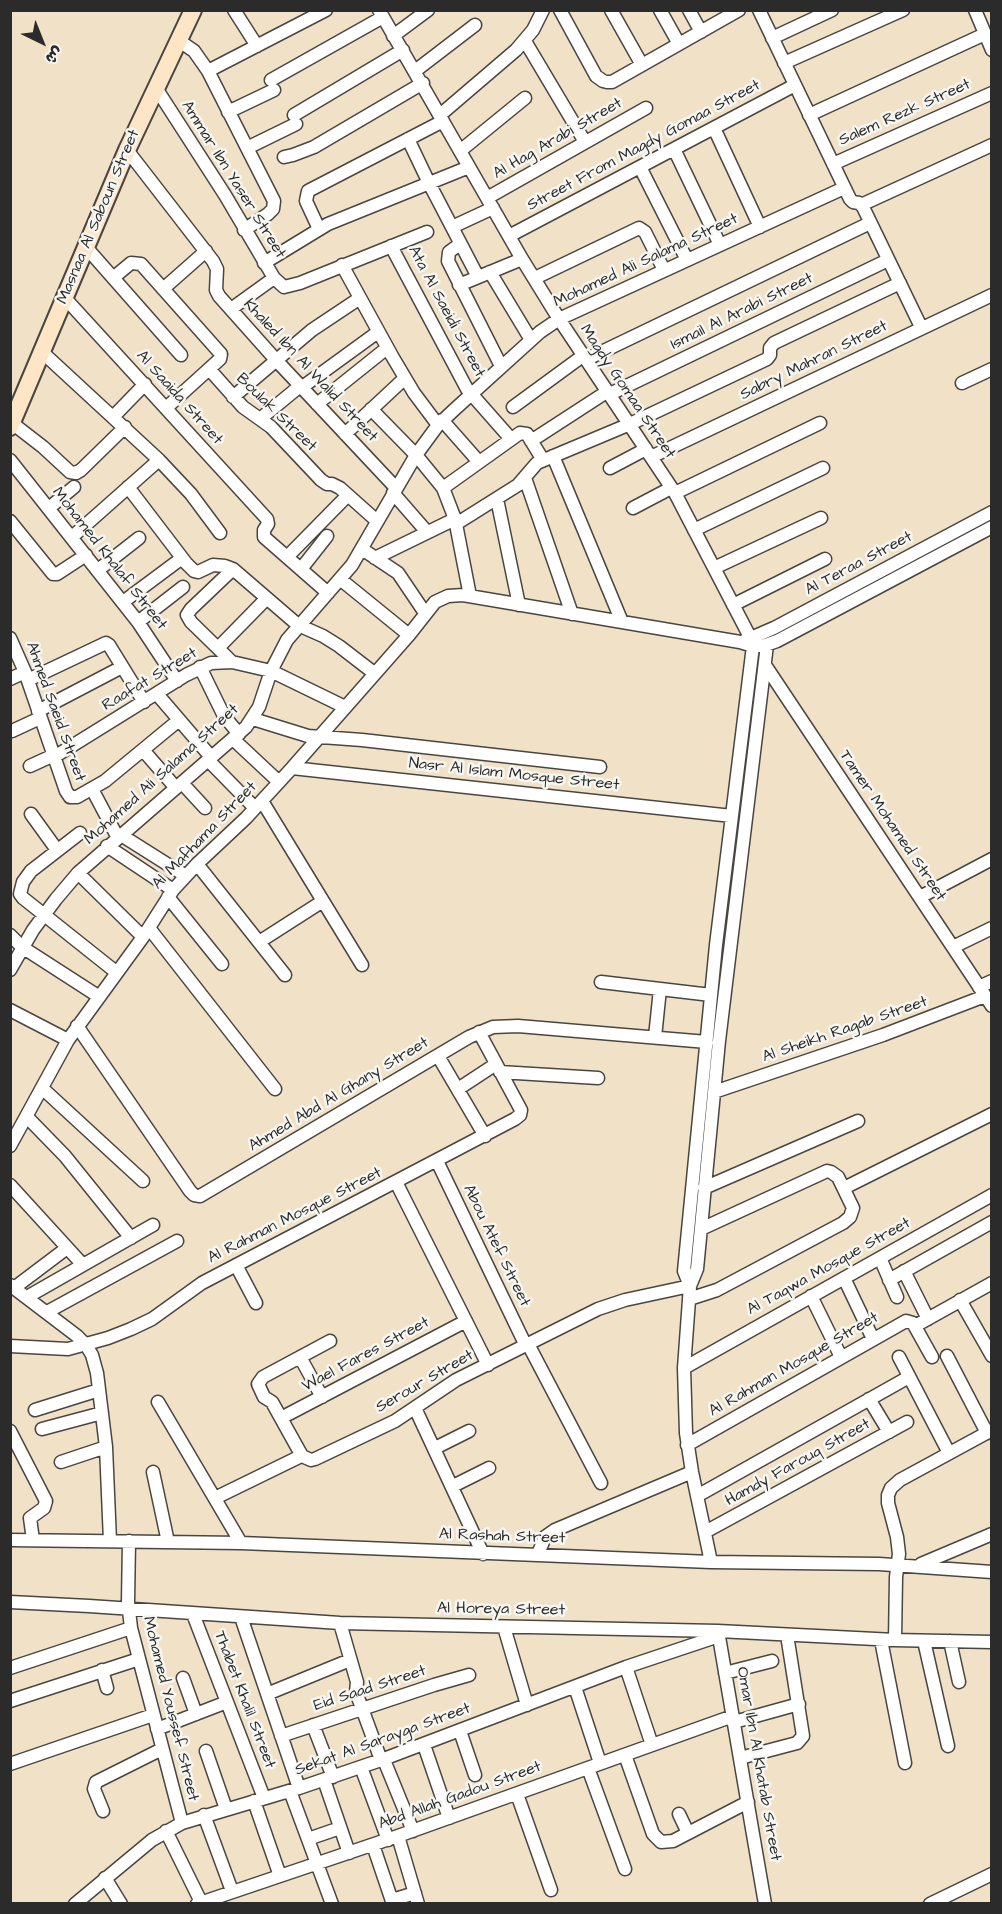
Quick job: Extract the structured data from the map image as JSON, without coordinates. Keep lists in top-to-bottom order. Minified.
{"streets":{"street":["Salem Rezk Street","Al Hag Arabi Street","Street From Magdy Gomaa Street","Ammar Ibn Yaser Street","Masnaa Al Saboun Street","Mohamed Ali Salama Street","Ata Al Saeidi Street","Ismail Al Arabi Street","Sabry Mahran Street","Khaled Ibn Al Walid Street","Magdy Gomaa Street","Al Saaida Street","Boulak Street","Mohamed Khalaf Street","Al Teraa Street","Raafat Street","Ahmed Saeid Street","Nasr Al Islam Mosque Street","Tamer Mohamed Street","Al Mafhama Street","Al Sheikh Ragab Street","Ahmed Abd Al Ghany Street","Al Rahman Mosque Street","Abou Atef Street","Al Taqwa Mosque Street","Wael Fares Street","Serour Street","Hamdy Farouq Street","Al Rashah Street","Al Horeya Street","Eid Saad Street","Thabet Khalil Street","Mohamed Youssef Street","Sekat Al Sarayga Street","Omar Ibn Al Khatab Street","Abd Allah Gadou Street"]},"crossings":[["Al Hag Arabi Street","Magdy Gomaa Street"],["Street From Magdy Gomaa Street","Magdy Gomaa Street"],["Ammar Ibn Yaser Street","Masnaa Al Saboun Street"],["Masnaa Al Saboun Street","Al Saaida Street"],["Mohamed Ali Salama Street","Ata Al Saeidi Street"],["Mohamed Ali Salama Street","Khaled Ibn Al Walid Street"],["Mohamed Ali Salama Street","Magdy Gomaa Street"],["Mohamed Ali Salama Street","Boulak Street"],["Mohamed Ali Salama Street","Raafat Street"],["Ismail Al Arabi Street","Magdy Gomaa Street"],["Sabry Mahran Street","Magdy Gomaa Street"],["Magdy Gomaa Street","Al Teraa Street"],["Mohamed Khalaf Street","Raafat Street"],["Al Teraa Street","Al Mafhama Street"],["Raafat Street","Ahmed Saeid Street"],["Raafat Street","Al Mafhama Street"],["Nasr Al Islam Mosque Street","Al Mafhama Street"],["Tamer Mohamed Street","Al Sheikh Ragab Street"],["Al Mafhama Street","Ahmed Abd Al Ghany Street"],["Al Rahman Mosque Street","Abou Atef Street"],["Abou Atef Street","Serour Street"],["Al Rashah Street","Mohamed Youssef Street"],["Al Horeya Street","Thabet Khalil Street"],["Al Horeya Street","Mohamed Youssef Street"],["Al Horeya Street","Sekat Al Sarayga Street"],["Al Horeya Street","Omar Ibn Al Khatab Street"],["Thabet Khalil Street","Sekat Al Sarayga Street"],["Thabet Khalil Street","Abd Allah Gadou Street"],["Mohamed Youssef Street","Sekat Al Sarayga Street"],["Sekat Al Sarayga Street","Omar Ibn Al Khatab Street"],["Omar Ibn Al Khatab Street","Abd Allah Gadou Street"]],"north":"bottom right"}
